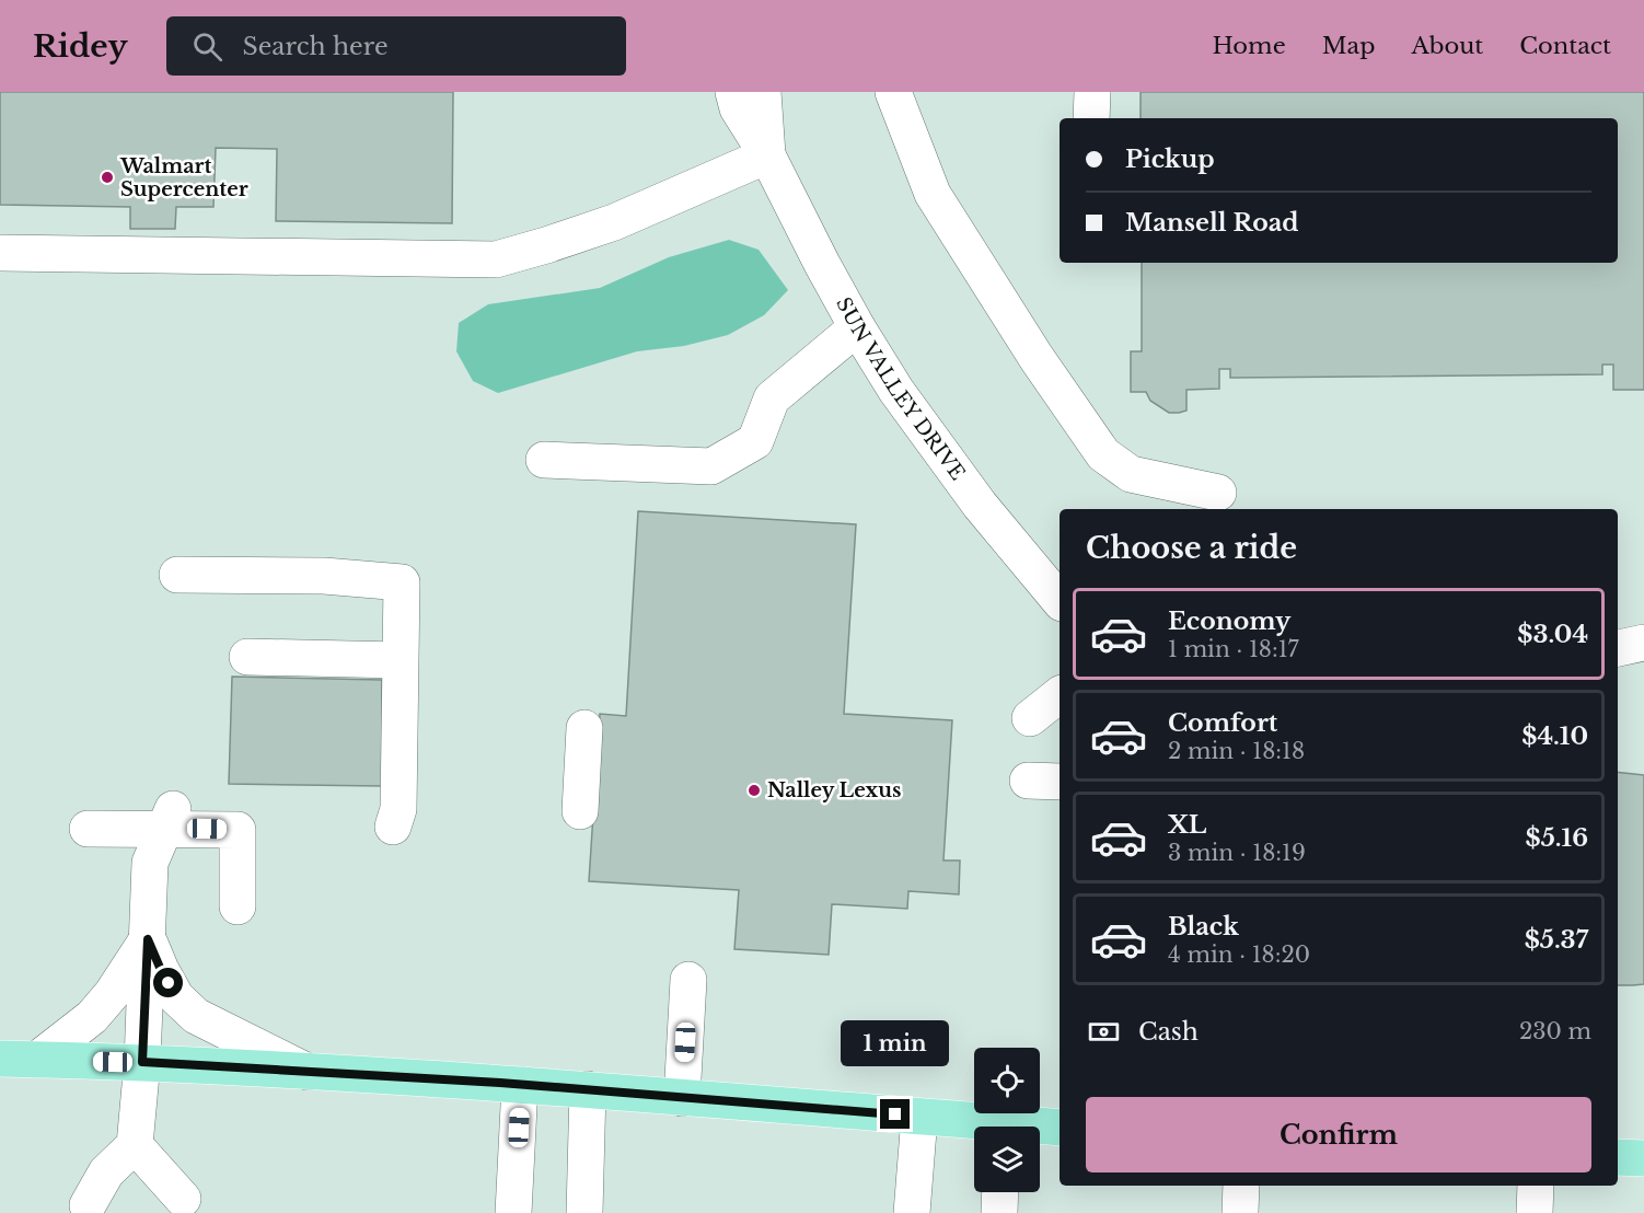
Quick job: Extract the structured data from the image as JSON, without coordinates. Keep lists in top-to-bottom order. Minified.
{"streets":{"street":["SUN VALLEY DRIVE"]},"places":["Walmart Supercenter","Nalley Lexus"],"page":{"header":"Ridey","search":"Search here","nav":["Home","Map","About","Contact"],"banner":["Pickup","Mansell Road"],"heading":"Choose a ride","list":[{"name":"Economy","note":"1 min · 18:17","value":"$3.04"},{"name":"Comfort","note":"2 min · 18:18","value":"$4.10"},{"name":"XL","note":"3 min · 18:19","value":"$5.16"},{"name":"Black","note":"4 min · 18:20","value":"$5.37"}],"pay":["Cash","230 m"],"bubble":"1 min","buttons":"Confirm"}}
